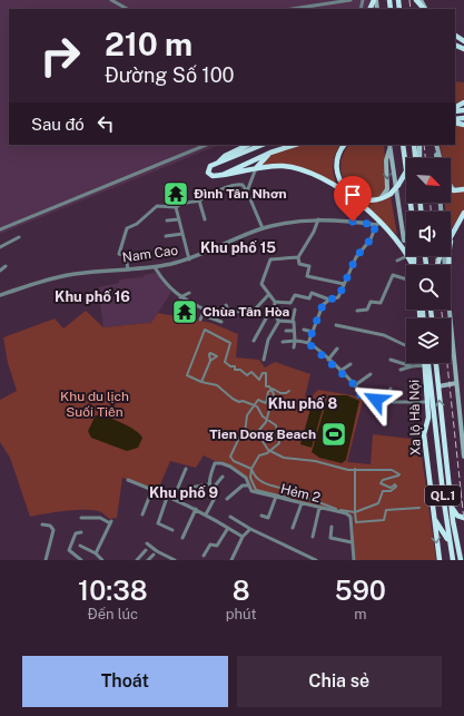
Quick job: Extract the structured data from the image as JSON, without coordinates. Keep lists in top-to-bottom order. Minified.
{"streets":{"highway":["Xa lộ Hà Nội","QL.1"],"street":["Nam Cao","Hẻm 2"]},"crossings":[["Xa lộ Hà Nội","QL.1"]],"districts":["Khu phố 15","Khu phố 16","Khu phố 8","Khu phố 9"],"parks":["Khu du lịch Suối Tiên"],"places":{"temple":["Đình Tân Nhơn","Chùa Tân Hòa"],"sports":["Tien Dong Beach"]},"north":"bottom right","page":{"turn":["210 m","Đường Số 100"],"then":"Sau đó","eta":["10:38","Đến lúc","8","phút","590","m"],"buttons":["Thoát","Chia sẻ"]}}
